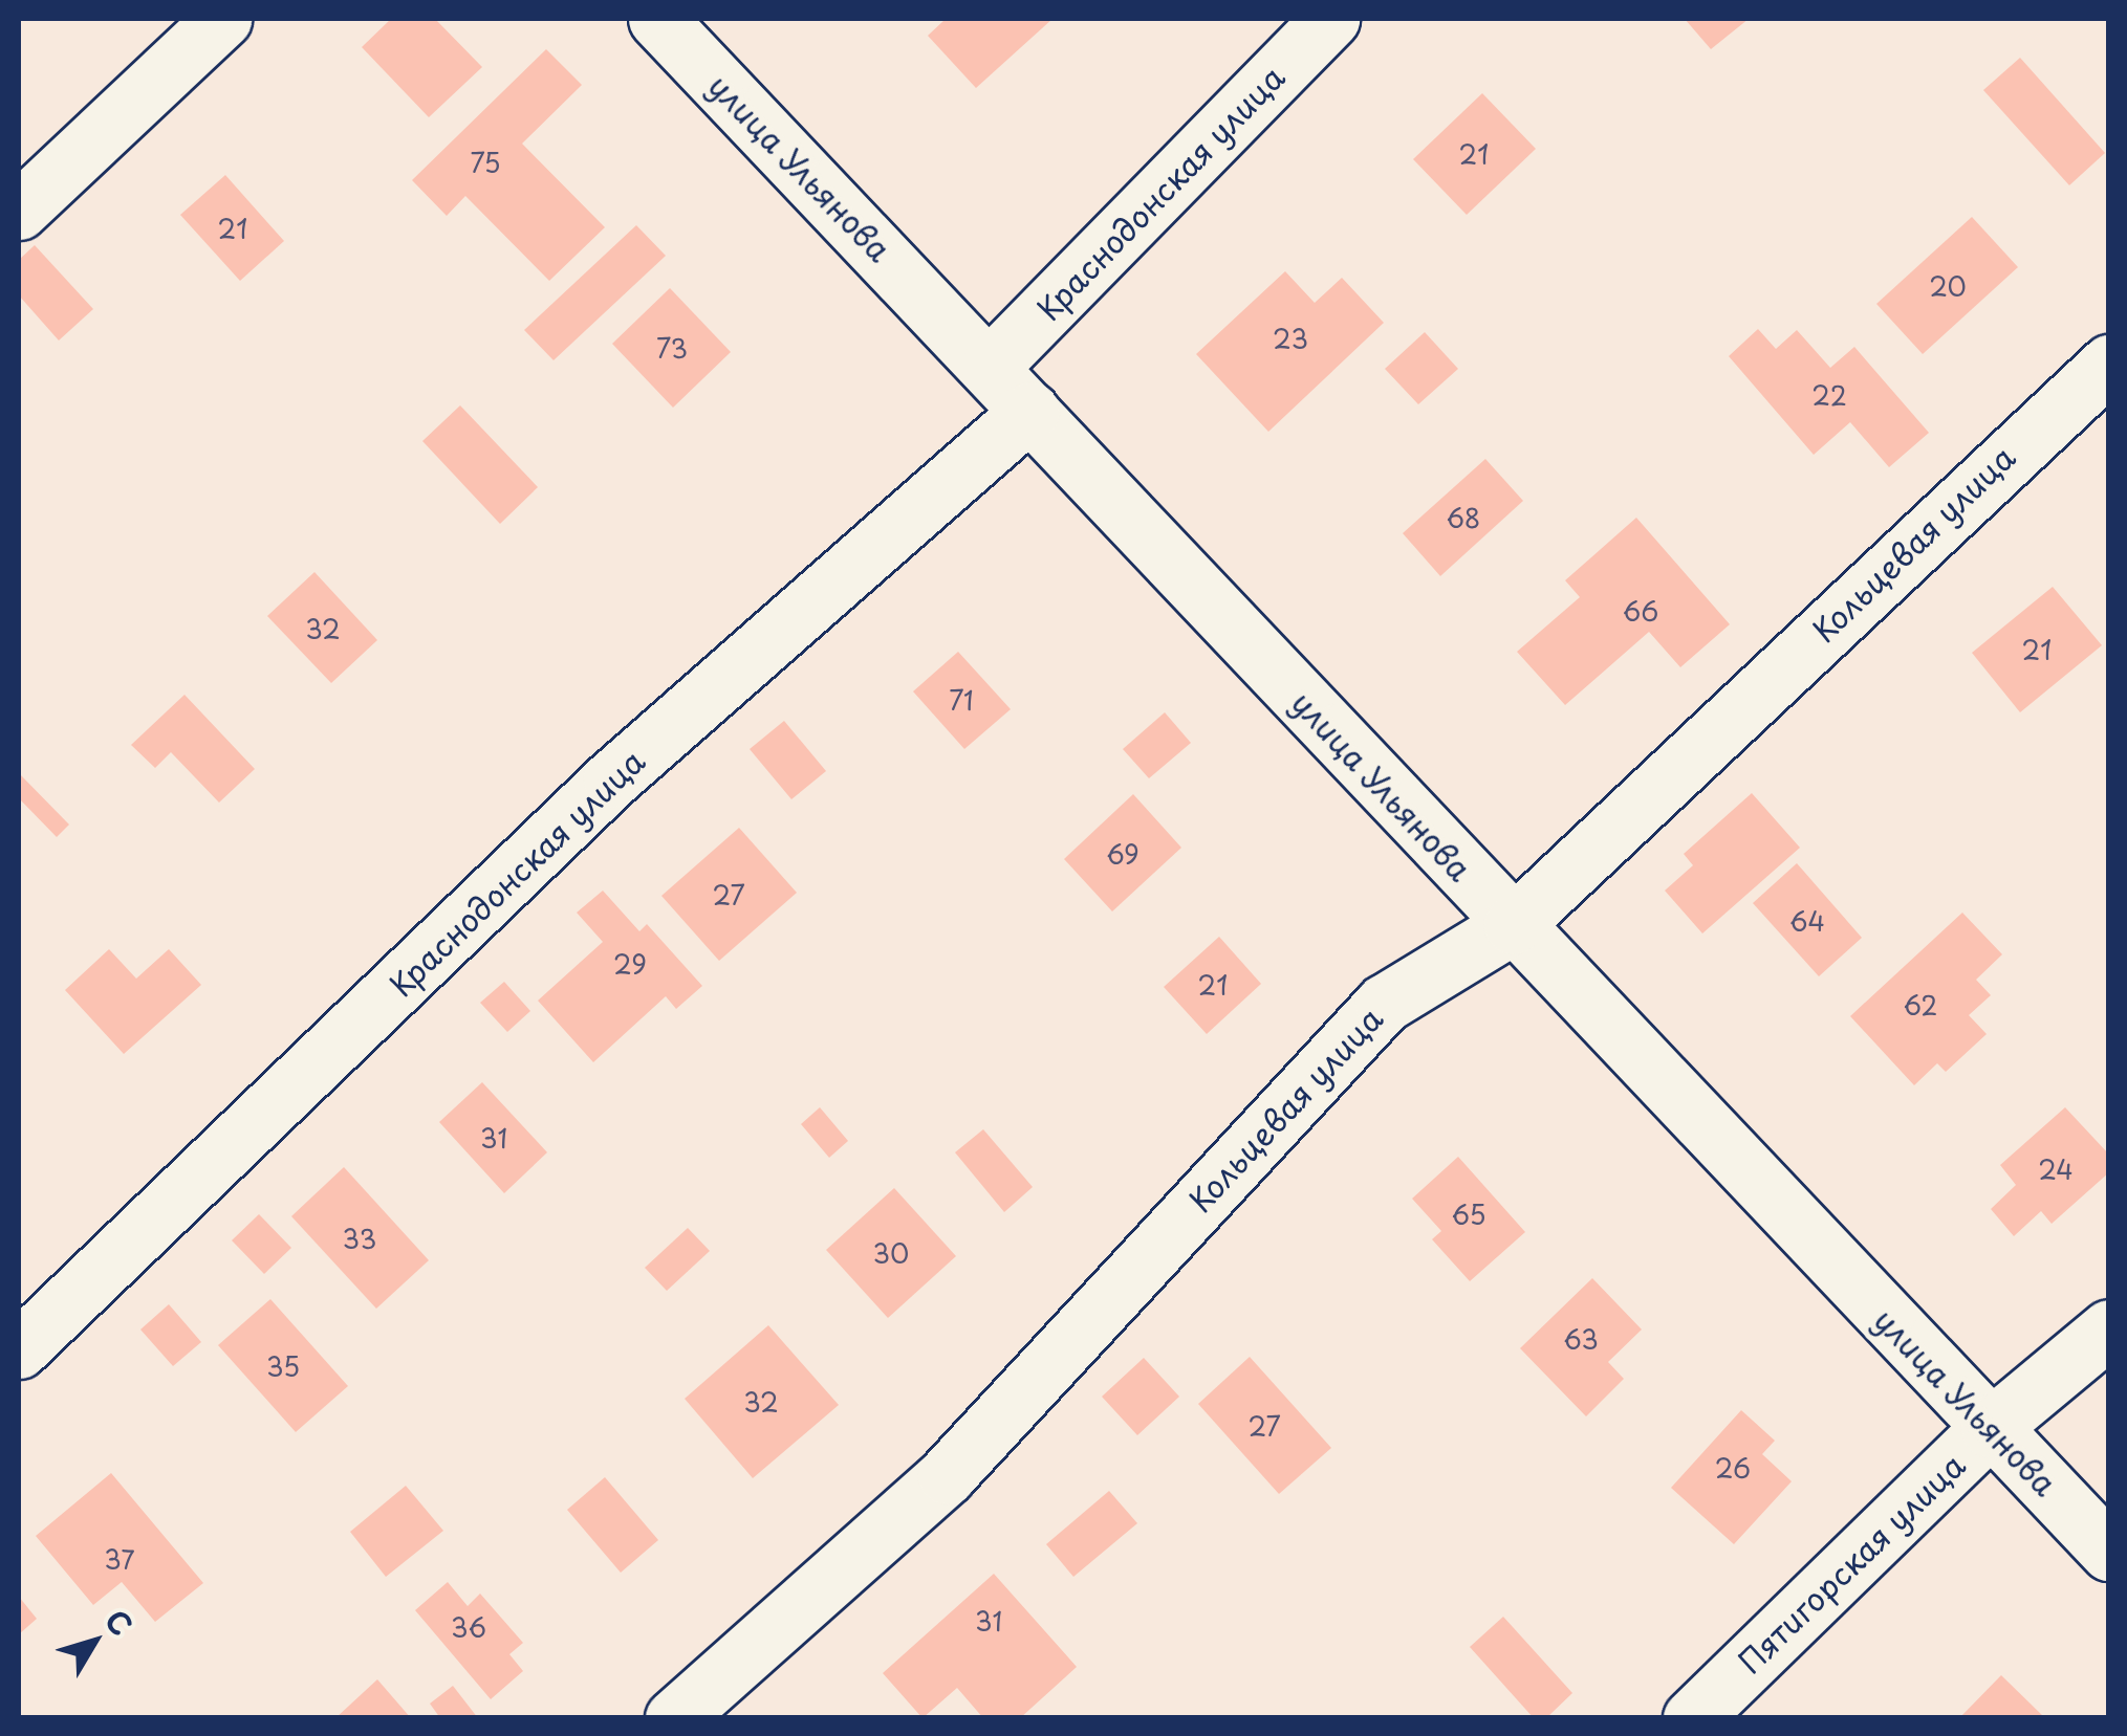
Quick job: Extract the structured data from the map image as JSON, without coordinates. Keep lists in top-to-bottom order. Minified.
{"streets":{"street":["улица Ульянова","Краснодонская улица","Кольцевая улица","Пятигорская улица"]},"crossings":[["улица Ульянова","Краснодонская улица"],["улица Ульянова","Кольцевая улица"],["улица Ульянова","Пятигорская улица"]],"house_numbers":["21","75","21","20","23","73","22","68","66","32","21","71","69","27","64","29","21","62","31","24","65","33","30","63","35","32","27","26","37","31","36"],"north":"top right"}
